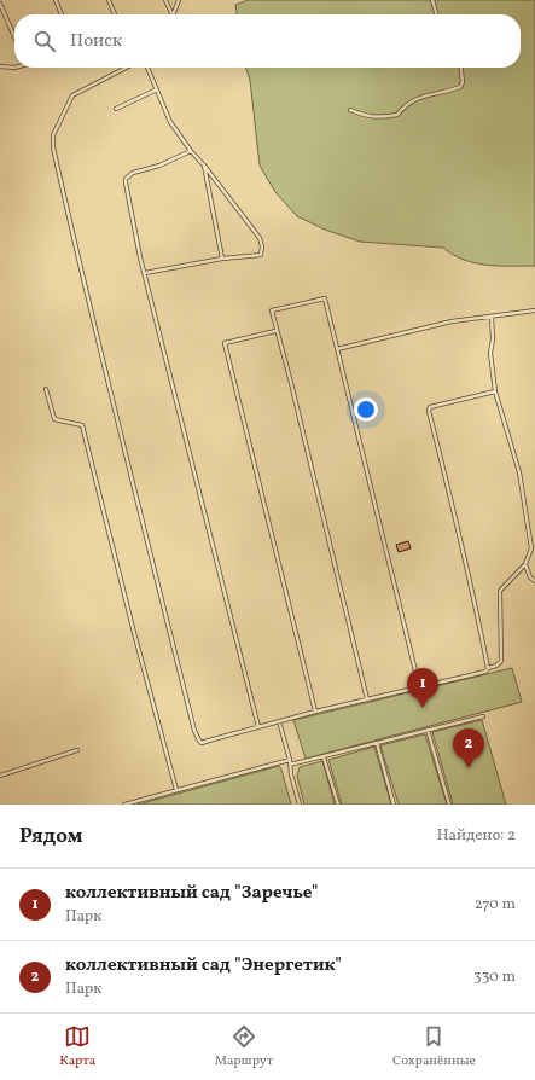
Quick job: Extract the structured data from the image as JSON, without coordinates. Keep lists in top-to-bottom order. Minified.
{"page":{"search":"Поиск","pins":["1","2"],"heading":["Рядом","Найдено: 2"],"list":[{"mark":"1","name":"коллективный сад \"Заречье\"","note":"Парк","value":"270 m"},{"mark":"2","name":"коллективный сад \"Энергетик\"","note":"Парк","value":"330 m"}],"nav":["Карта","Маршрут","Сохранённые"]}}
